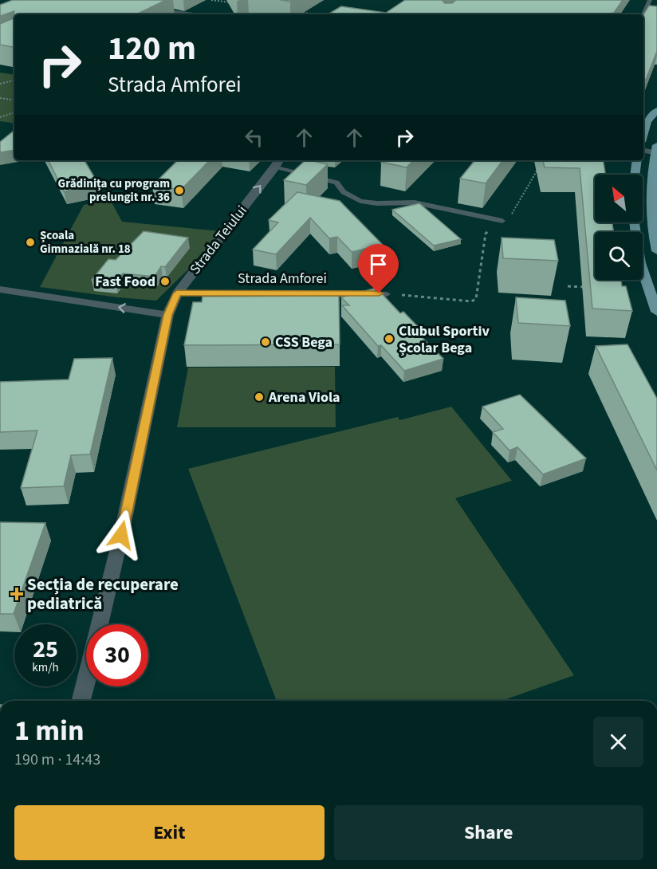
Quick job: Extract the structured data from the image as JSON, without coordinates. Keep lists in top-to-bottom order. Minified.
{"streets":{"street":["Strada Teiului"],"lane":["Strada Amforei"]},"crossings":[["Strada Teiului","Strada Amforei"]],"places":{"other":["Grădinița cu program prelungit nr. 36","Școala Gimnazială nr. 18","Fast Food","Clubul Sportiv Școlar Bega","CSS Bega","Arena Viola"],"health":["Secția de recuperare pediatrică"]},"north":"top left","page":{"turn":["120 m","Strada Amforei"],"speed":"25 km/h","limit":"30","heading":["1 min","190 m · 14:43"],"buttons":["Exit","Share"]}}
